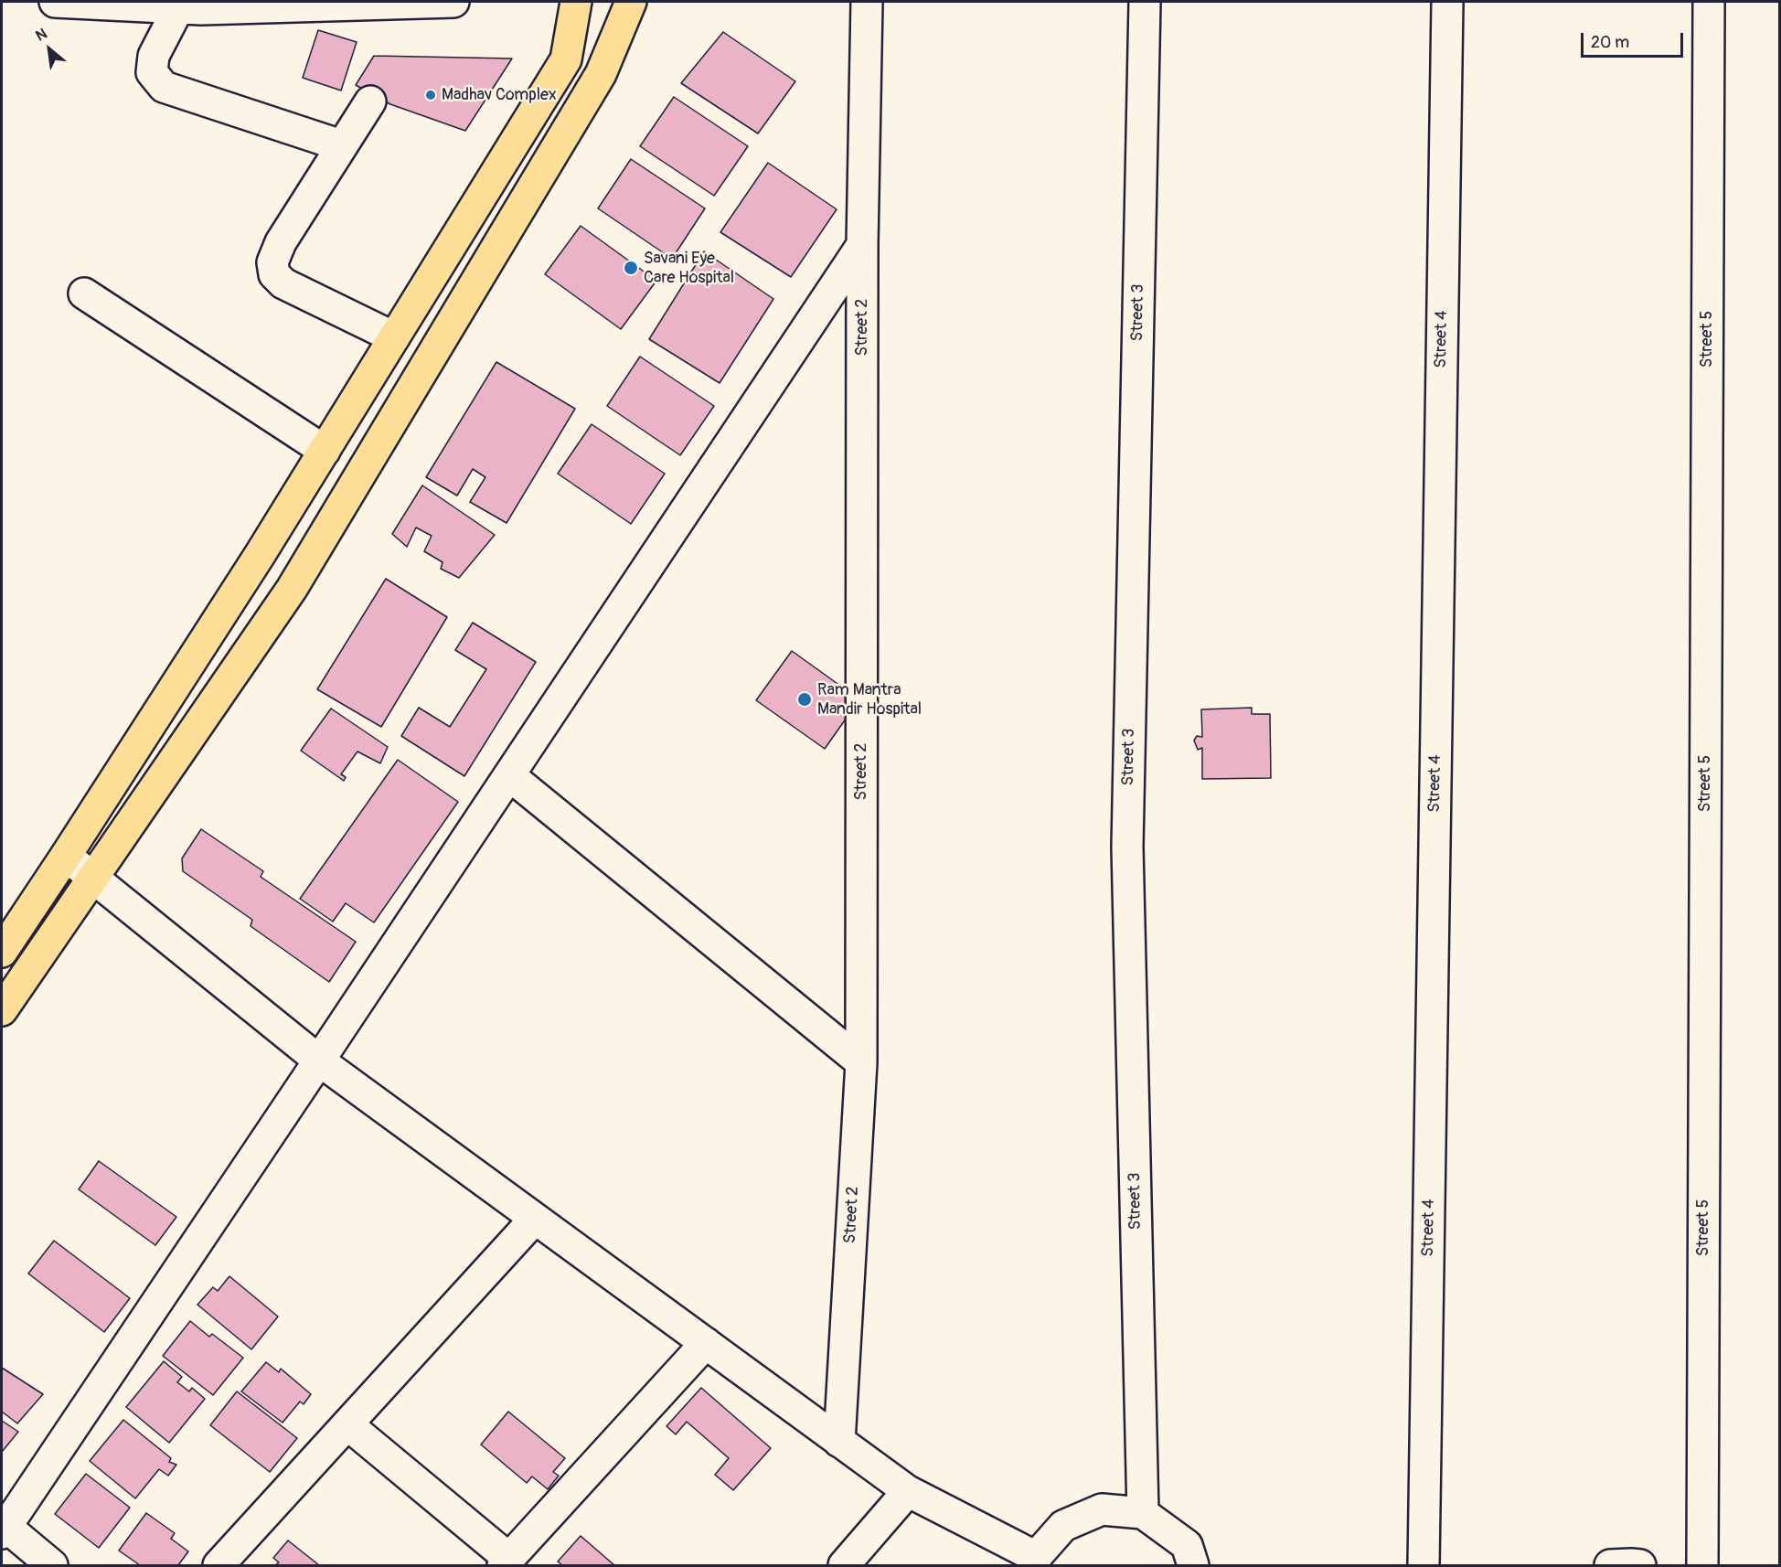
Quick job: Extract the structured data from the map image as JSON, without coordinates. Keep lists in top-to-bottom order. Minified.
{"streets":{"street":["Street 3","Street 2","Street 4","Street 5"]},"places":["Madhav Complex","Savani Eye Care Hospital","Ram Mantra Mandir Hospital"],"scale_bar":"20 m","north":"top left"}
